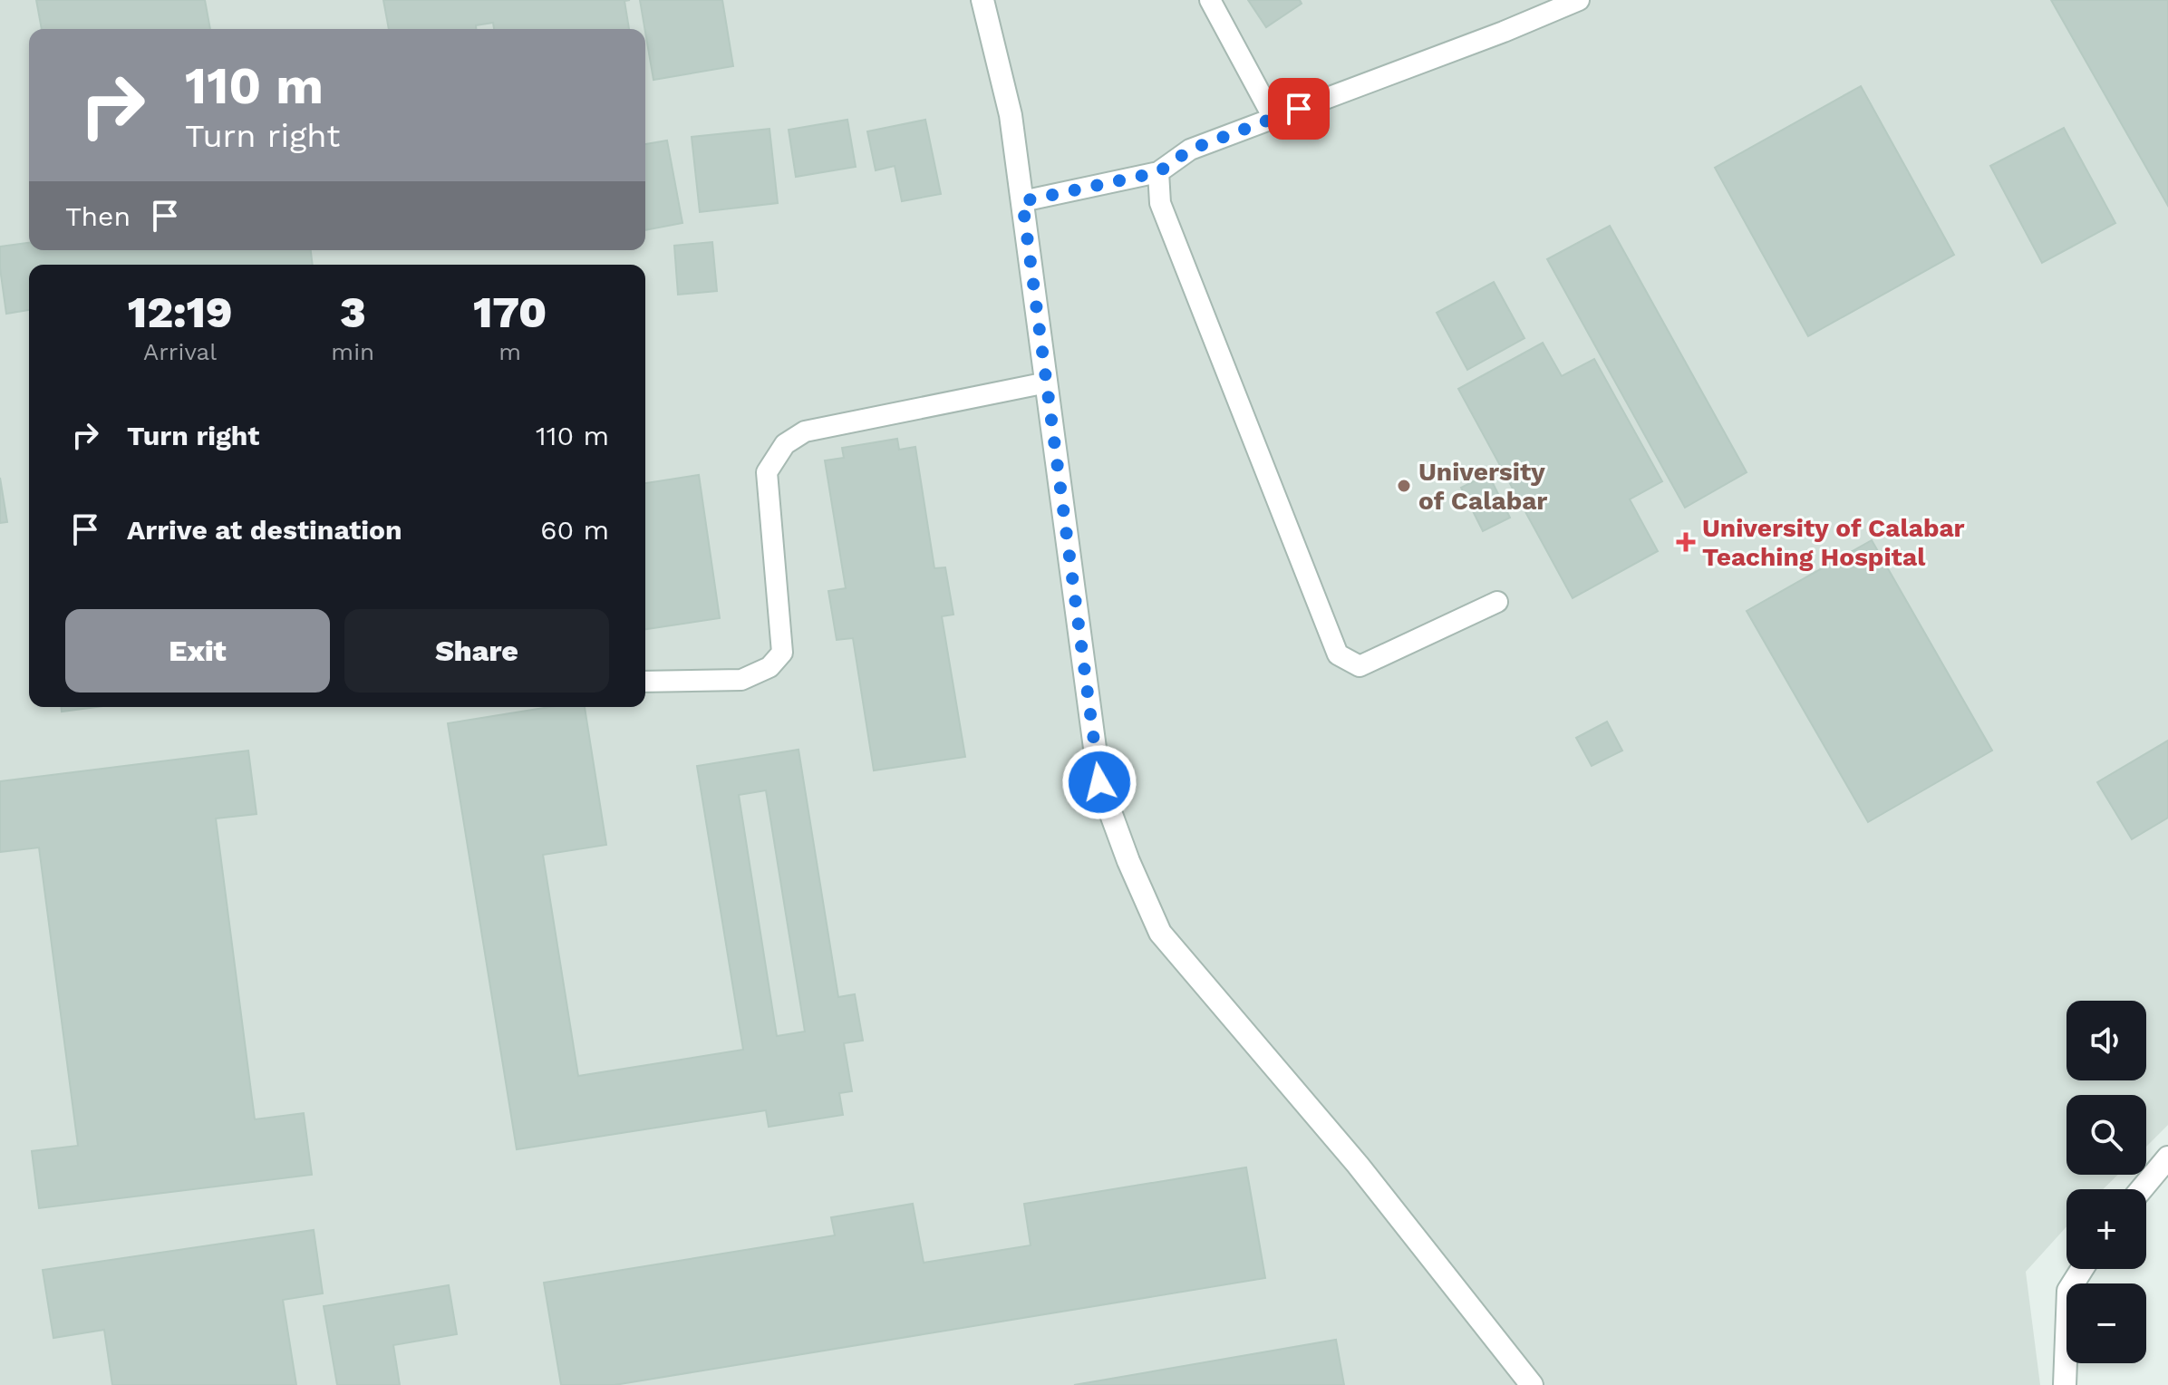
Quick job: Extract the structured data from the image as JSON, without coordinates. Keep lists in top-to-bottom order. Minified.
{"places":{"other":["University of Calabar"],"health":["University of Calabar Teaching Hospital"]},"page":{"turn":["110 m","Turn right"],"then":"Then","eta":["12:19","Arrival","3","min","170","m"],"list":[{"name":"Turn right","value":"110 m"},{"name":"Arrive at destination","value":"60 m"}],"buttons":["Exit","Share"],"map_buttons":["+","−"]}}
